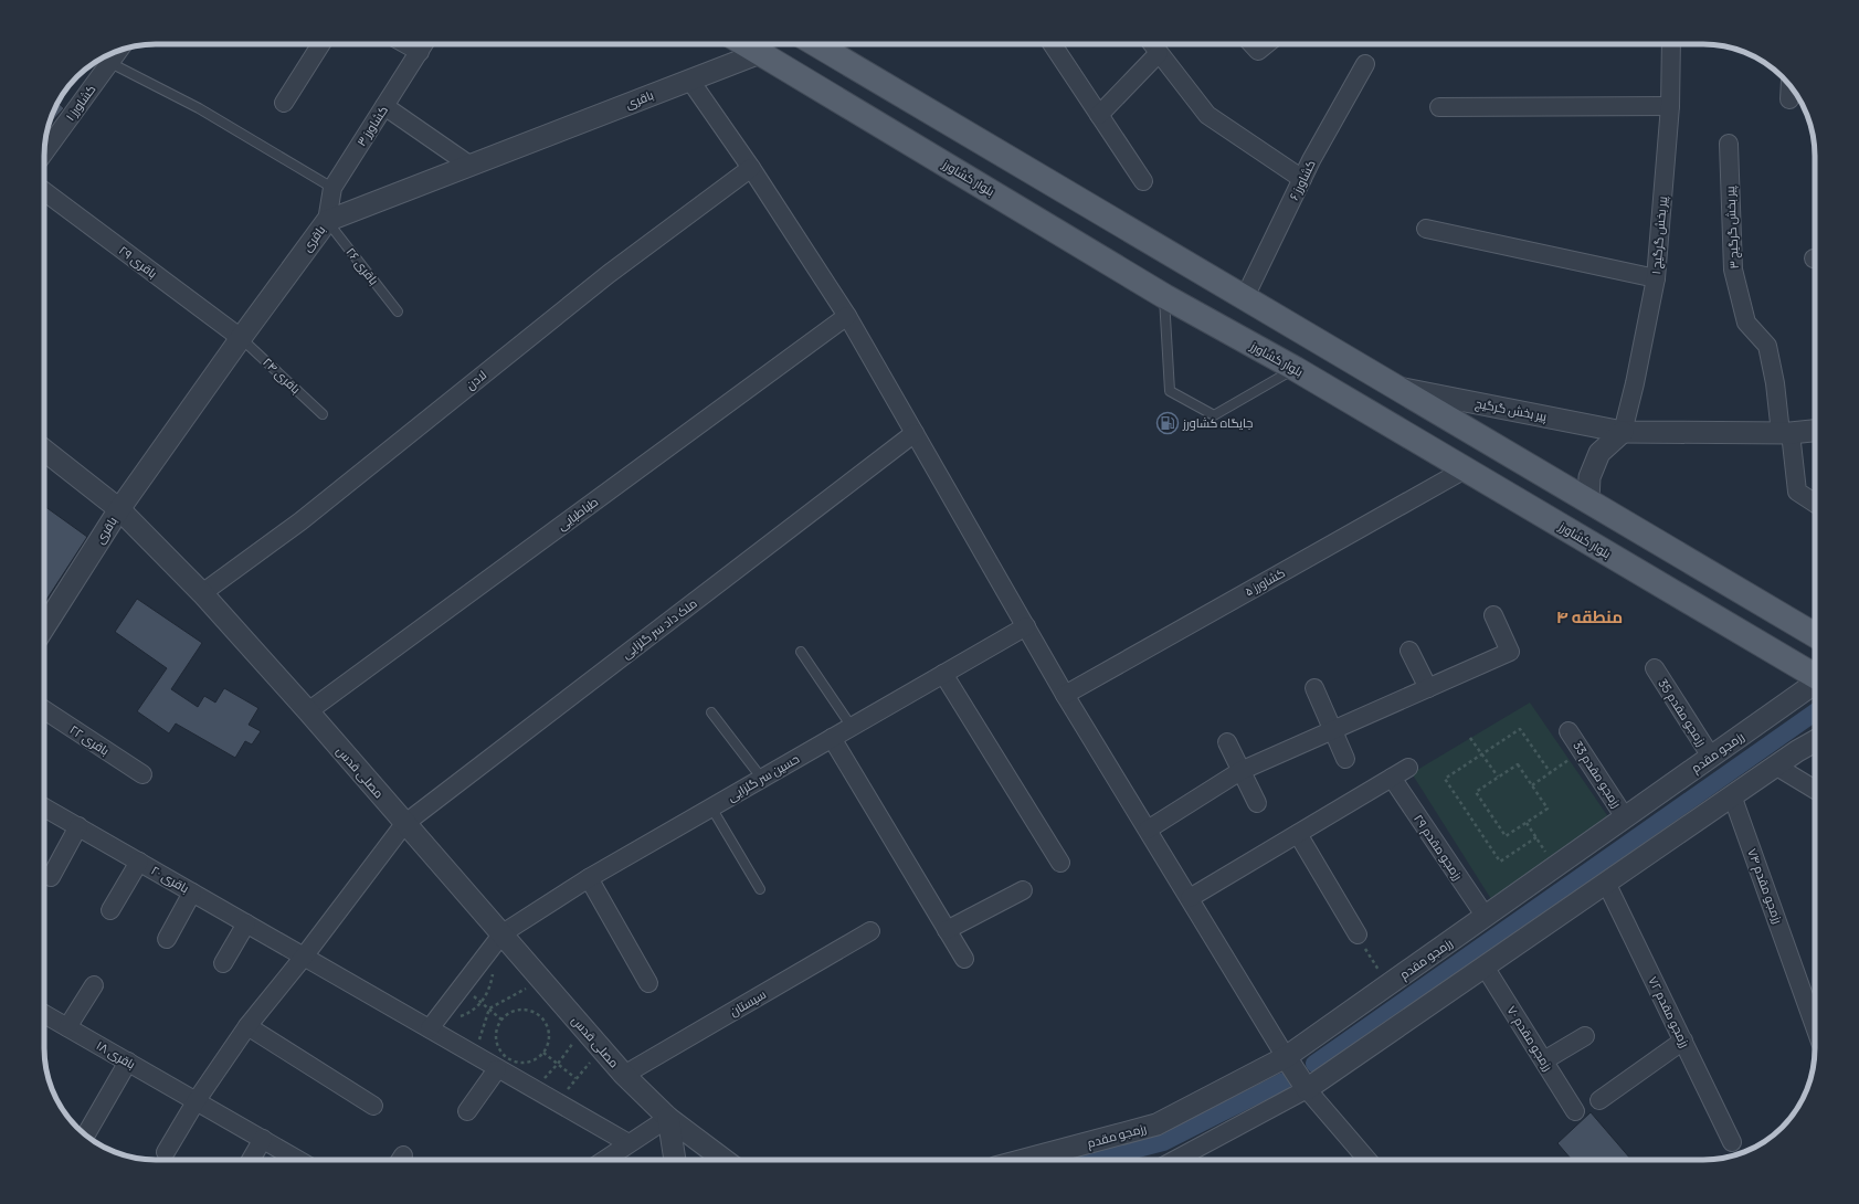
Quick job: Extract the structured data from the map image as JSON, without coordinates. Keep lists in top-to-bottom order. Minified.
{"streets":{"main road":["بلوار کشاورز"],"street":["باقری","کشاورز ۱","کشاورز ۳","کشاورز ۶","پیر بخش گرگیج ۳","پیر بخش گرگیج ۱","باقری ۲۹","لادن","پیر بخش گرگیج","طباطبایی","کشاورز ۵","ملک داد سر گلزایی","رزمجو مقدم 35","باقری ۲۲","رزمجو مقدم","مصلی قدس","رزمجو مقدم 33","حسین سر گلزایی","رزمجو مقدم ۲۹","باقری ۲۰","رزمجو مقدم ۷۴","سیستان","رزمجو مقدم ۷۲","رزمجو مقدم ۷۰","باقری ۱۸"],"lane":["باقری ۲۶","باقری ۲۴"]},"crossings":[["باقری","کشاورز ۳"],["باقری","بلوار کشاورز"],["باقری","باقری ۲۹"],["باقری","باقری ۲۶"],["باقری","باقری ۲۴"],["باقری","مصلی قدس"],["کشاورز ۳","باقری ۲۶"],["بلوار کشاورز","کشاورز ۵"],["پیر بخش گرگیج ۳","پیر بخش گرگیج"],["پیر بخش گرگیج ۱","پیر بخش گرگیج"],["باقری ۲۹","باقری ۲۴"],["لادن","مصلی قدس"],["طباطبایی","مصلی قدس"],["ملک داد سر گلزایی","مصلی قدس"],["ملک داد سر گلزایی","باقری ۲۰"],["ملک داد سر گلزایی","باقری ۱۸"],["رزمجو مقدم 35","رزمجو مقدم"],["رزمجو مقدم","رزمجو مقدم 33"],["رزمجو مقدم","رزمجو مقدم ۲۹"],["مصلی قدس","حسین سر گلزایی"],["مصلی قدس","سیستان"],["حسین سر گلزایی","باقری ۲۰"]],"districts":["منطقه ۴"],"places":{"fuel station":["جایگاه کشاورز"]}}
